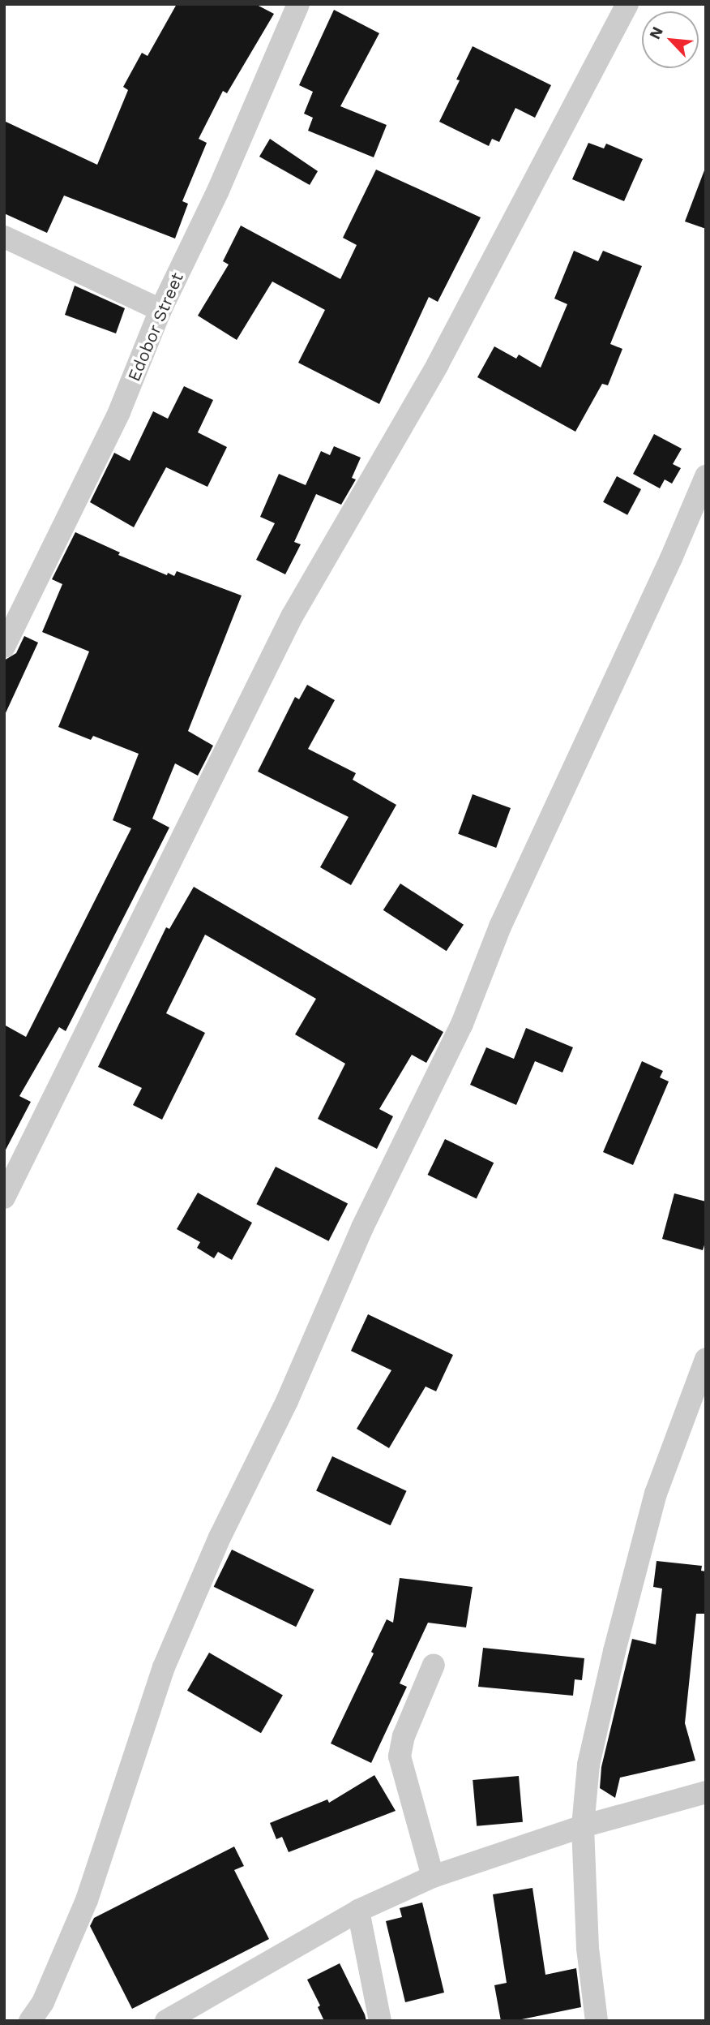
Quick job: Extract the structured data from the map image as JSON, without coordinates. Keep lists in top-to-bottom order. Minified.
{"streets":{"street":["Edobor Street"]},"north":"top left"}
